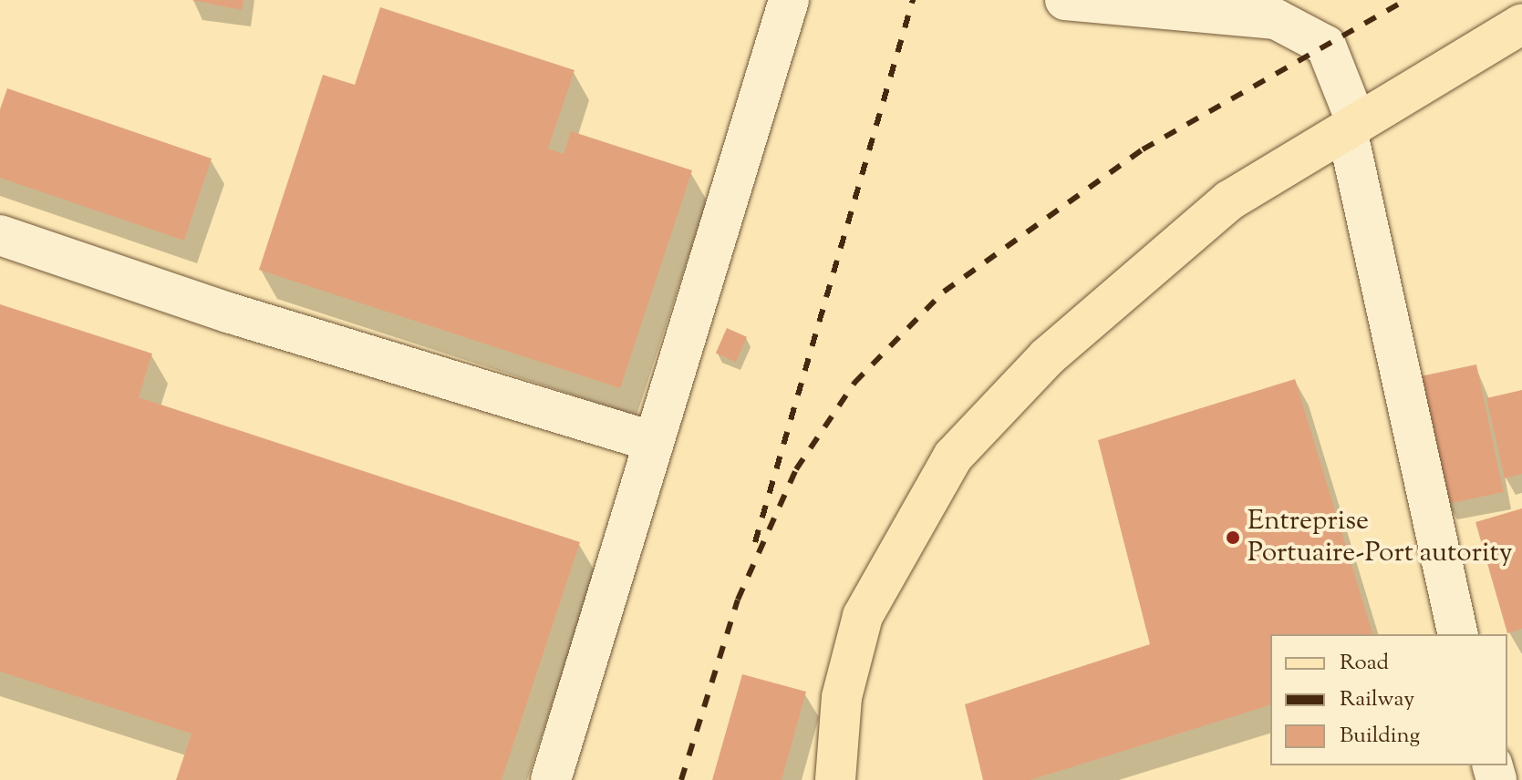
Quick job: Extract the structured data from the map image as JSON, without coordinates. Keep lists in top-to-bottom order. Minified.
{"places":["Entreprise Portuaire-Port autority"],"legend":["Road","Railway","Building"]}
